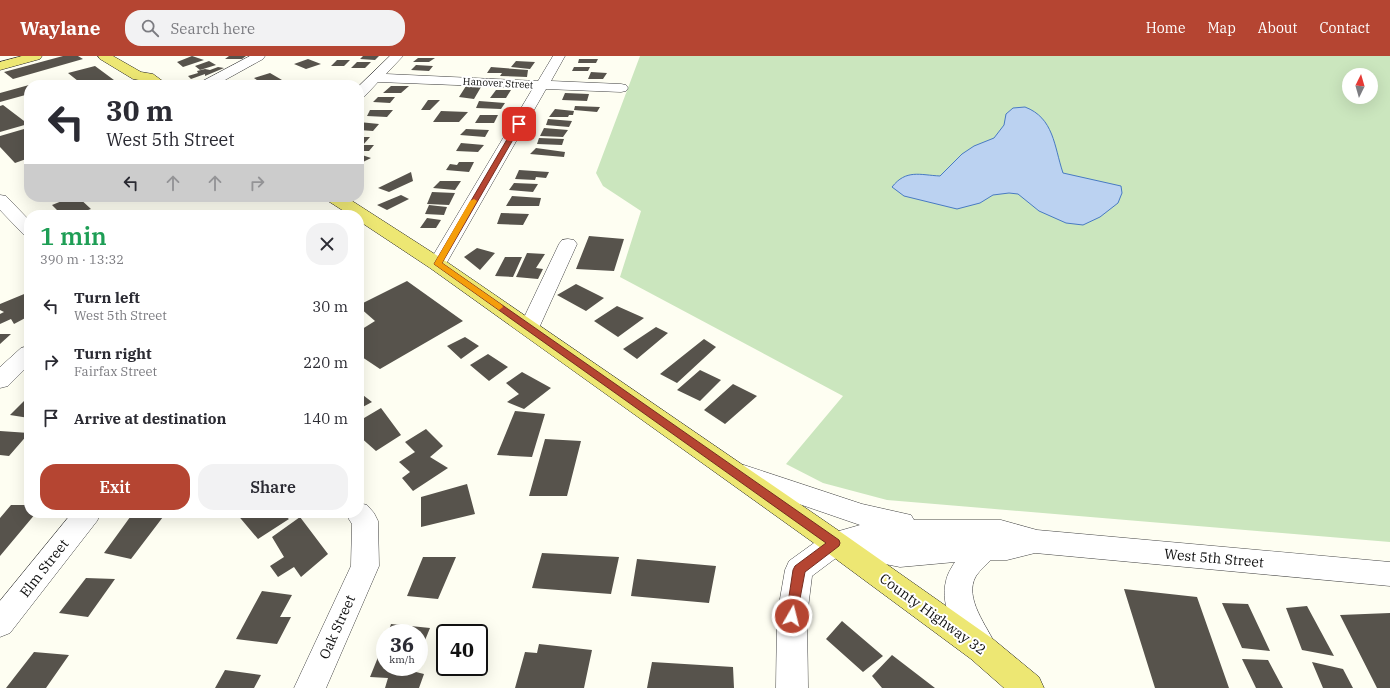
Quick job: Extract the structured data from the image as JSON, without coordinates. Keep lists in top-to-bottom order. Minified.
{"streets":{"main road":["West 5th Street","County Highway 32"],"street":["Hanover Street","Elm Street","Oak Street"]},"crossings":[["West 5th Street","County Highway 32"]],"north":"top","page":{"header":"Waylane","search":"Search here","nav":["Home","Map","About","Contact"],"turn":["30 m","West 5th Street"],"heading":["1 min","390 m · 13:32"],"list":[{"name":"Turn left","note":"West 5th Street","value":"30 m"},{"name":"Turn right","note":"Fairfax Street","value":"220 m"},{"name":"Arrive at destination","value":"140 m"}],"buttons":["Exit","Share"],"speed":"36 km/h","limit":"40"}}
